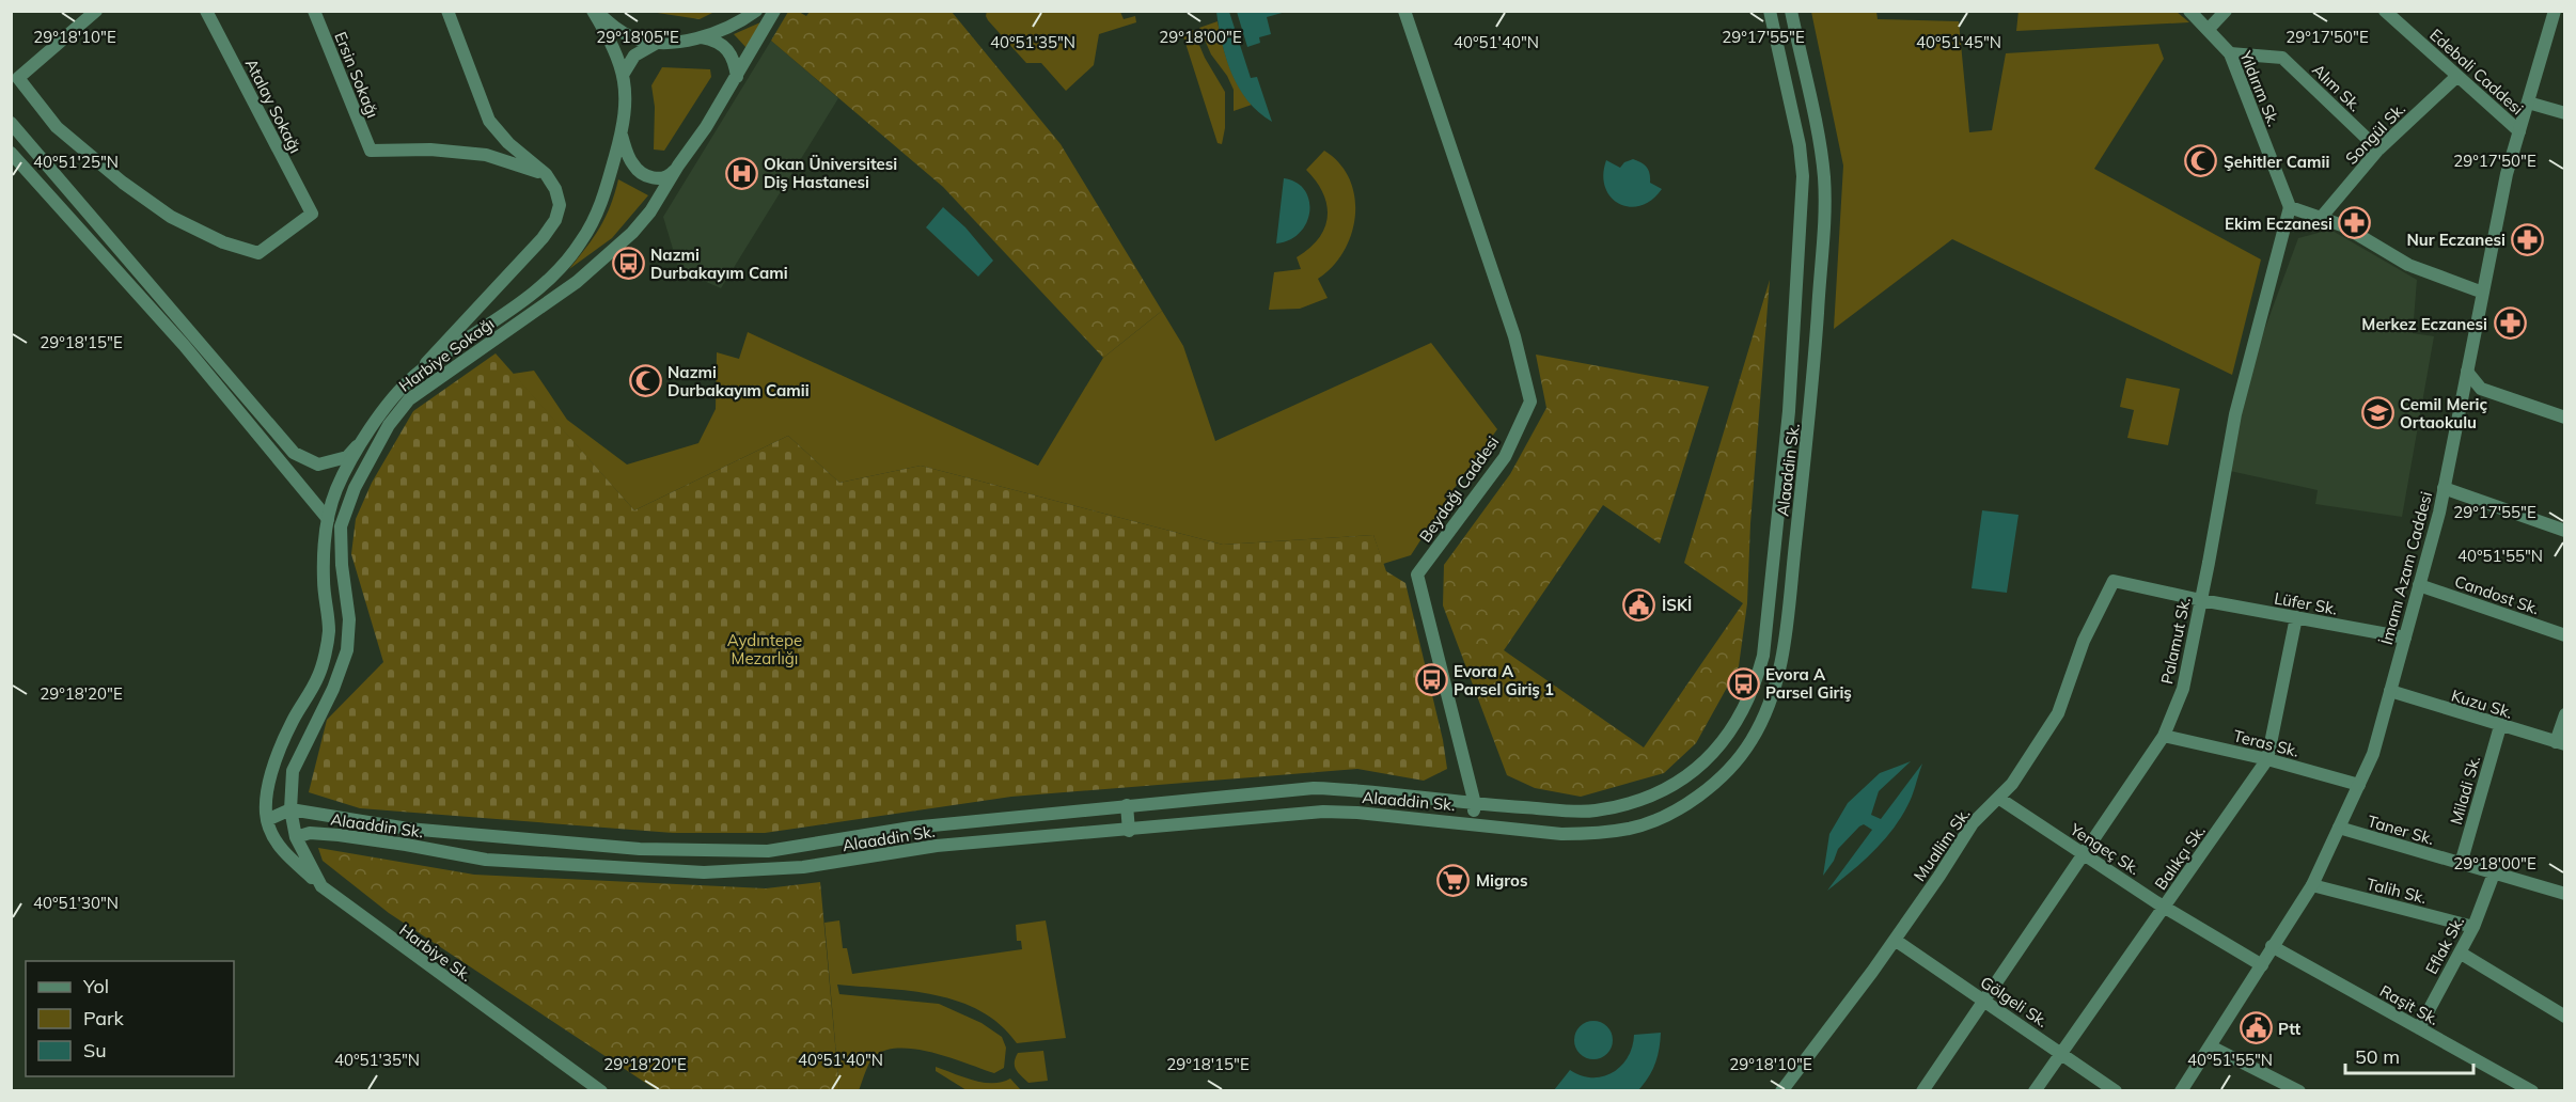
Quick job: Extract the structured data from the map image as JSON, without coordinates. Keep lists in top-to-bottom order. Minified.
{"streets":{"street":["Edebali Caddesi","Ersin Sokağı","Alım Sk.","Yıldırım Sk.","Atalay Sokağı","Songül Sk.","Harbiye Sokağı","Alaaddin Sk.","Beydağı Caddesi","İmamı Azam Caddesi","Candost Sk.","Lüfer Sk.","Palamut Sk.","Kuzu Sk.","Teras Sk.","Miladi Sk.","Taner Sk.","Muallim Sk.","Yengeç Sk.","Balıkçı Sk.","Talih Sk.","Eflak Sk.","Harbiye Sk.","Gölgeli Sk.","Raşit Sk."]},"crossings":[["Edebali Caddesi","Songül Sk."],["Edebali Caddesi","İmamı Azam Caddesi"],["Ersin Sokağı","Harbiye Sokağı"],["Alım Sk.","Yıldırım Sk."],["Alım Sk.","Songül Sk."],["Yıldırım Sk.","Palamut Sk."],["Harbiye Sokağı","Alaaddin Sk."],["Harbiye Sokağı","Harbiye Sk."],["Alaaddin Sk.","Beydağı Caddesi"],["Alaaddin Sk.","Harbiye Sk."],["İmamı Azam Caddesi","Candost Sk."],["İmamı Azam Caddesi","Lüfer Sk."],["İmamı Azam Caddesi","Kuzu Sk."],["İmamı Azam Caddesi","Teras Sk."],["İmamı Azam Caddesi","Taner Sk."],["İmamı Azam Caddesi","Yengeç Sk."],["İmamı Azam Caddesi","Talih Sk."],["İmamı Azam Caddesi","Raşit Sk."],["Lüfer Sk.","Palamut Sk."],["Lüfer Sk.","Muallim Sk."],["Lüfer Sk.","Balıkçı Sk."],["Palamut Sk.","Teras Sk."],["Palamut Sk.","Muallim Sk."],["Palamut Sk.","Yengeç Sk."],["Palamut Sk.","Gölgeli Sk."],["Kuzu Sk.","Miladi Sk."],["Teras Sk.","Balıkçı Sk."],["Miladi Sk.","Taner Sk."],["Taner Sk.","Eflak Sk."],["Muallim Sk.","Yengeç Sk."],["Muallim Sk.","Gölgeli Sk."],["Yengeç Sk.","Balıkçı Sk."],["Balıkçı Sk.","Gölgeli Sk."],["Talih Sk.","Eflak Sk."],["Eflak Sk.","Raşit Sk."]],"parks":["Aydıntepe Mezarlığı"],"places":{"mosque":["Şehitler Camii","Nazmi Durbakayım Camii"],"hospital":["Okan Üniversitesi Diş Hastanesi"],"pharmacy":["Ekim Eczanesi","Nur Eczanesi","Merkez Eczanesi"],"bus stop":["Nazmi Durbakayım Cami","Evora A Parsel Giriş 1","Evora A Parsel Giriş"],"school or university":["Cemil Meriç Ortaokulu"],"public building":["İSKİ","Ptt"],"supermarket":["Migros"]},"legend":["Yol","Park","Su"],"scale_bar":"50 m","coordinates":["29°17'55\"E","29°18'10\"E","29°18'05\"E","29°18'00\"E","29°17'50\"E","40°51'35\"N","40°51'40\"N","40°51'45\"N","40°51'25\"N","29°18'15\"E","40°51'55\"N","29°18'20\"E","40°51'30\"N"]}
